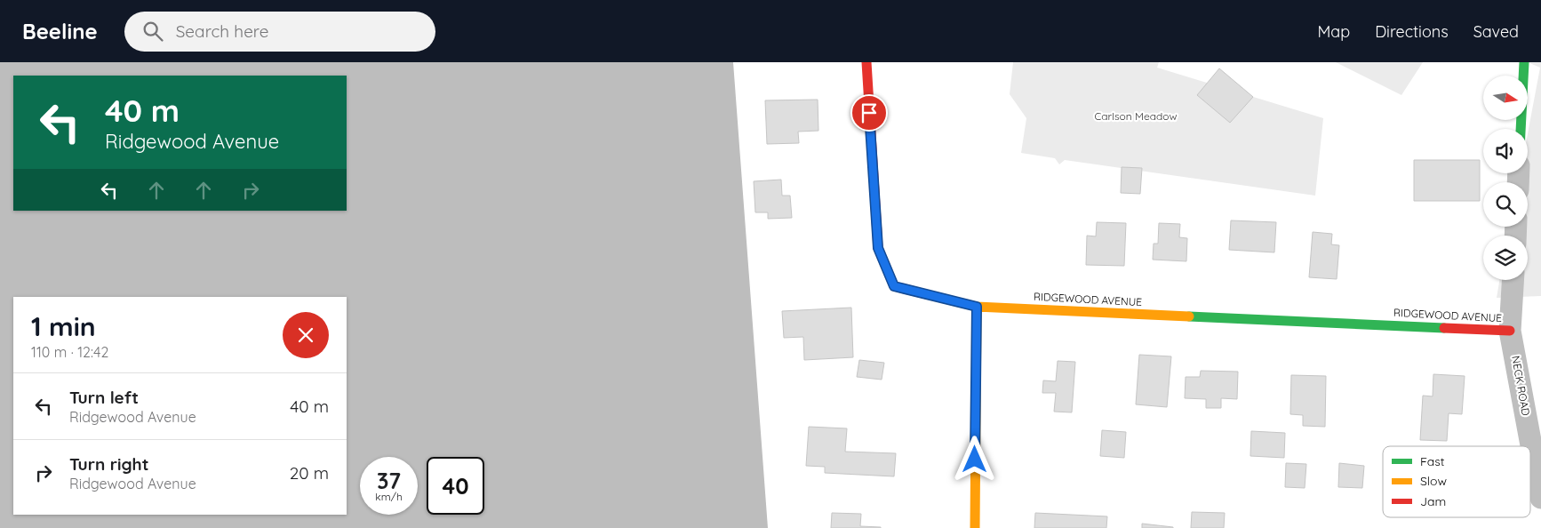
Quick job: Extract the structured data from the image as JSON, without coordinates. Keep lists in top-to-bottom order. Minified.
{"streets":{"street":["RIDGEWOOD AVENUE","NECK ROAD"]},"crossings":[["RIDGEWOOD AVENUE","NECK ROAD"]],"parks":["Carlson Meadow"],"legend":["Fast","Slow","Jam"],"north":"right","page":{"header":"Beeline","search":"Search here","nav":["Map","Directions","Saved"],"turn":["40 m","Ridgewood Avenue"],"heading":["1 min","110 m · 12:42"],"list":[{"name":"Turn left","note":"Ridgewood Avenue","value":"40 m"},{"name":"Turn right","note":"Ridgewood Avenue","value":"20 m"}],"speed":"37 km/h","limit":"40"}}
